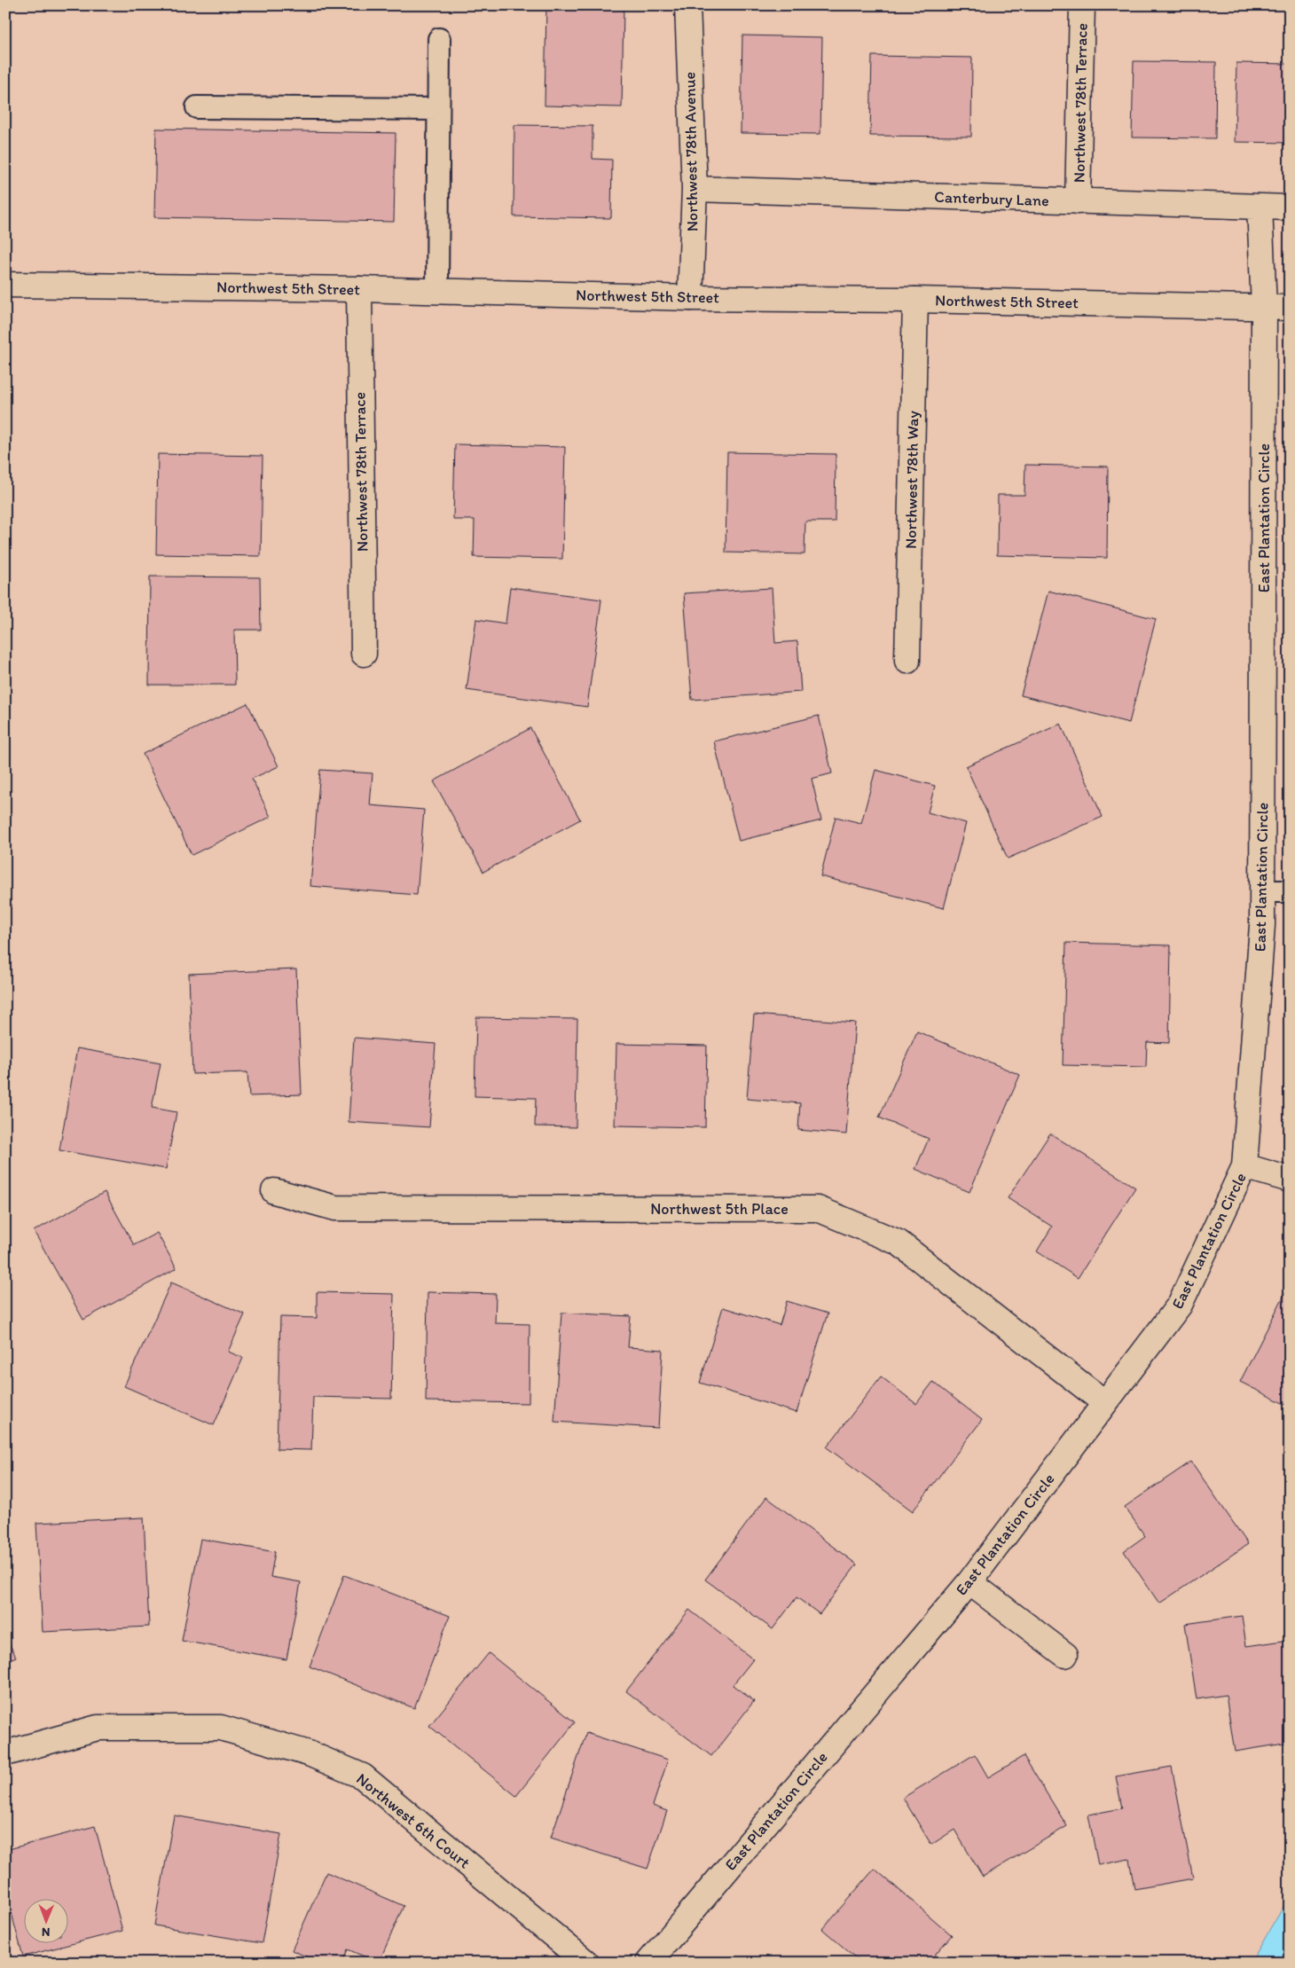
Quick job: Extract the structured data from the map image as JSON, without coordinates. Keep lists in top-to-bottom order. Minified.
{"streets":{"street":["Northwest 78th Terrace","Northwest 78th Avenue","Canterbury Lane","Northwest 5th Street","Northwest 78th Way","East Plantation Circle","Northwest 5th Place","Northwest 6th Court"]},"crossings":[["Northwest 78th Terrace","Canterbury Lane"],["Northwest 78th Terrace","Northwest 5th Street"],["Northwest 78th Avenue","Canterbury Lane"],["Northwest 78th Avenue","Northwest 5th Street"],["Northwest 5th Street","Northwest 78th Way"],["Northwest 5th Street","East Plantation Circle"],["East Plantation Circle","Northwest 5th Place"]],"north":"bottom"}
